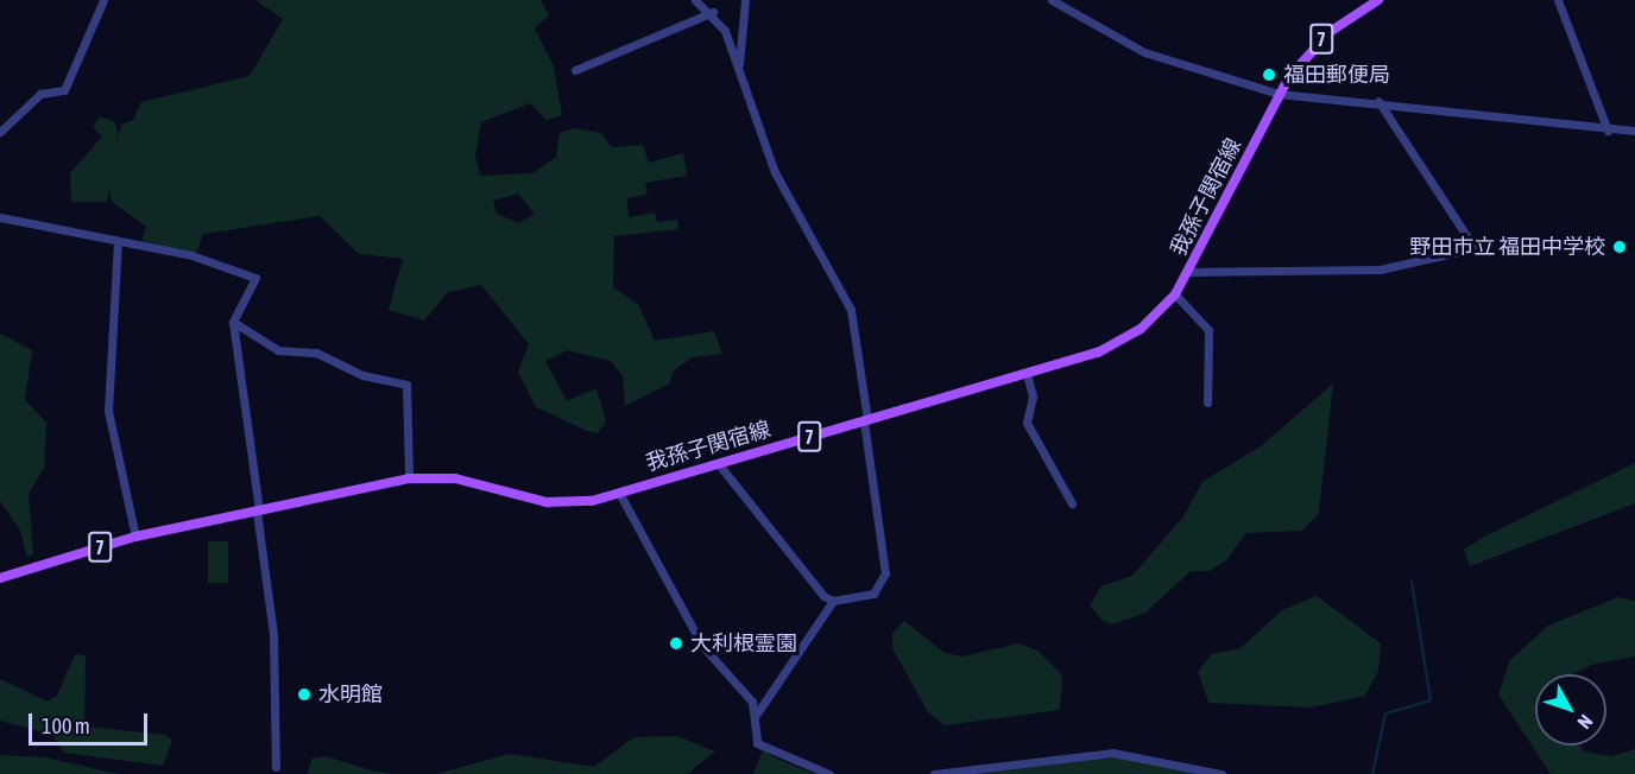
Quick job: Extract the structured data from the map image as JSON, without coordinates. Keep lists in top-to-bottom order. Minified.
{"streets":{"main road":["7","我孫子関宿線"]},"places":["福田郵便局","野田市立 福田中学校","大利根霊園","水明館"],"scale_bar":"100 m","north":"bottom right"}
